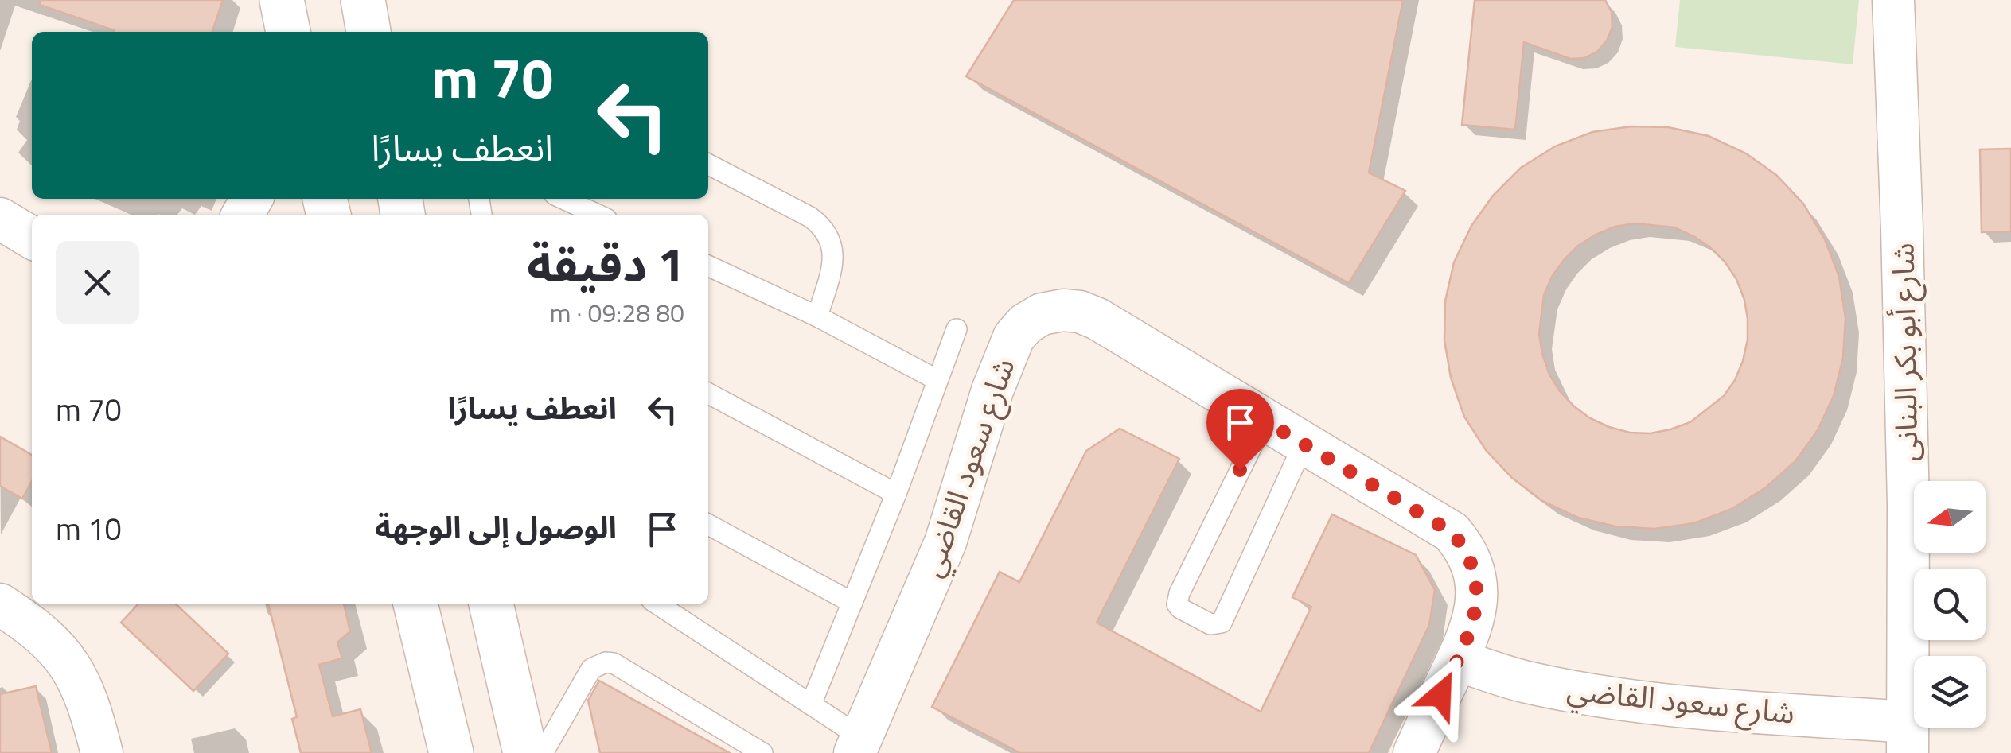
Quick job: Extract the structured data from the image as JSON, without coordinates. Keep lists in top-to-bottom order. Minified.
{"streets":{"street":["شارع أبو بكر البنانى","شارع سعود القاضي"]},"crossings":[["شارع أبو بكر البنانى","شارع سعود القاضي"]],"north":"left","page":{"turn":["70 m","انعطف يسارًا"],"heading":["1 دقيقة","80 m · 09:28"],"list":[{"name":"انعطف يسارًا","value":"70 m"},{"name":"الوصول إلى الوجهة","value":"10 m"}]}}
